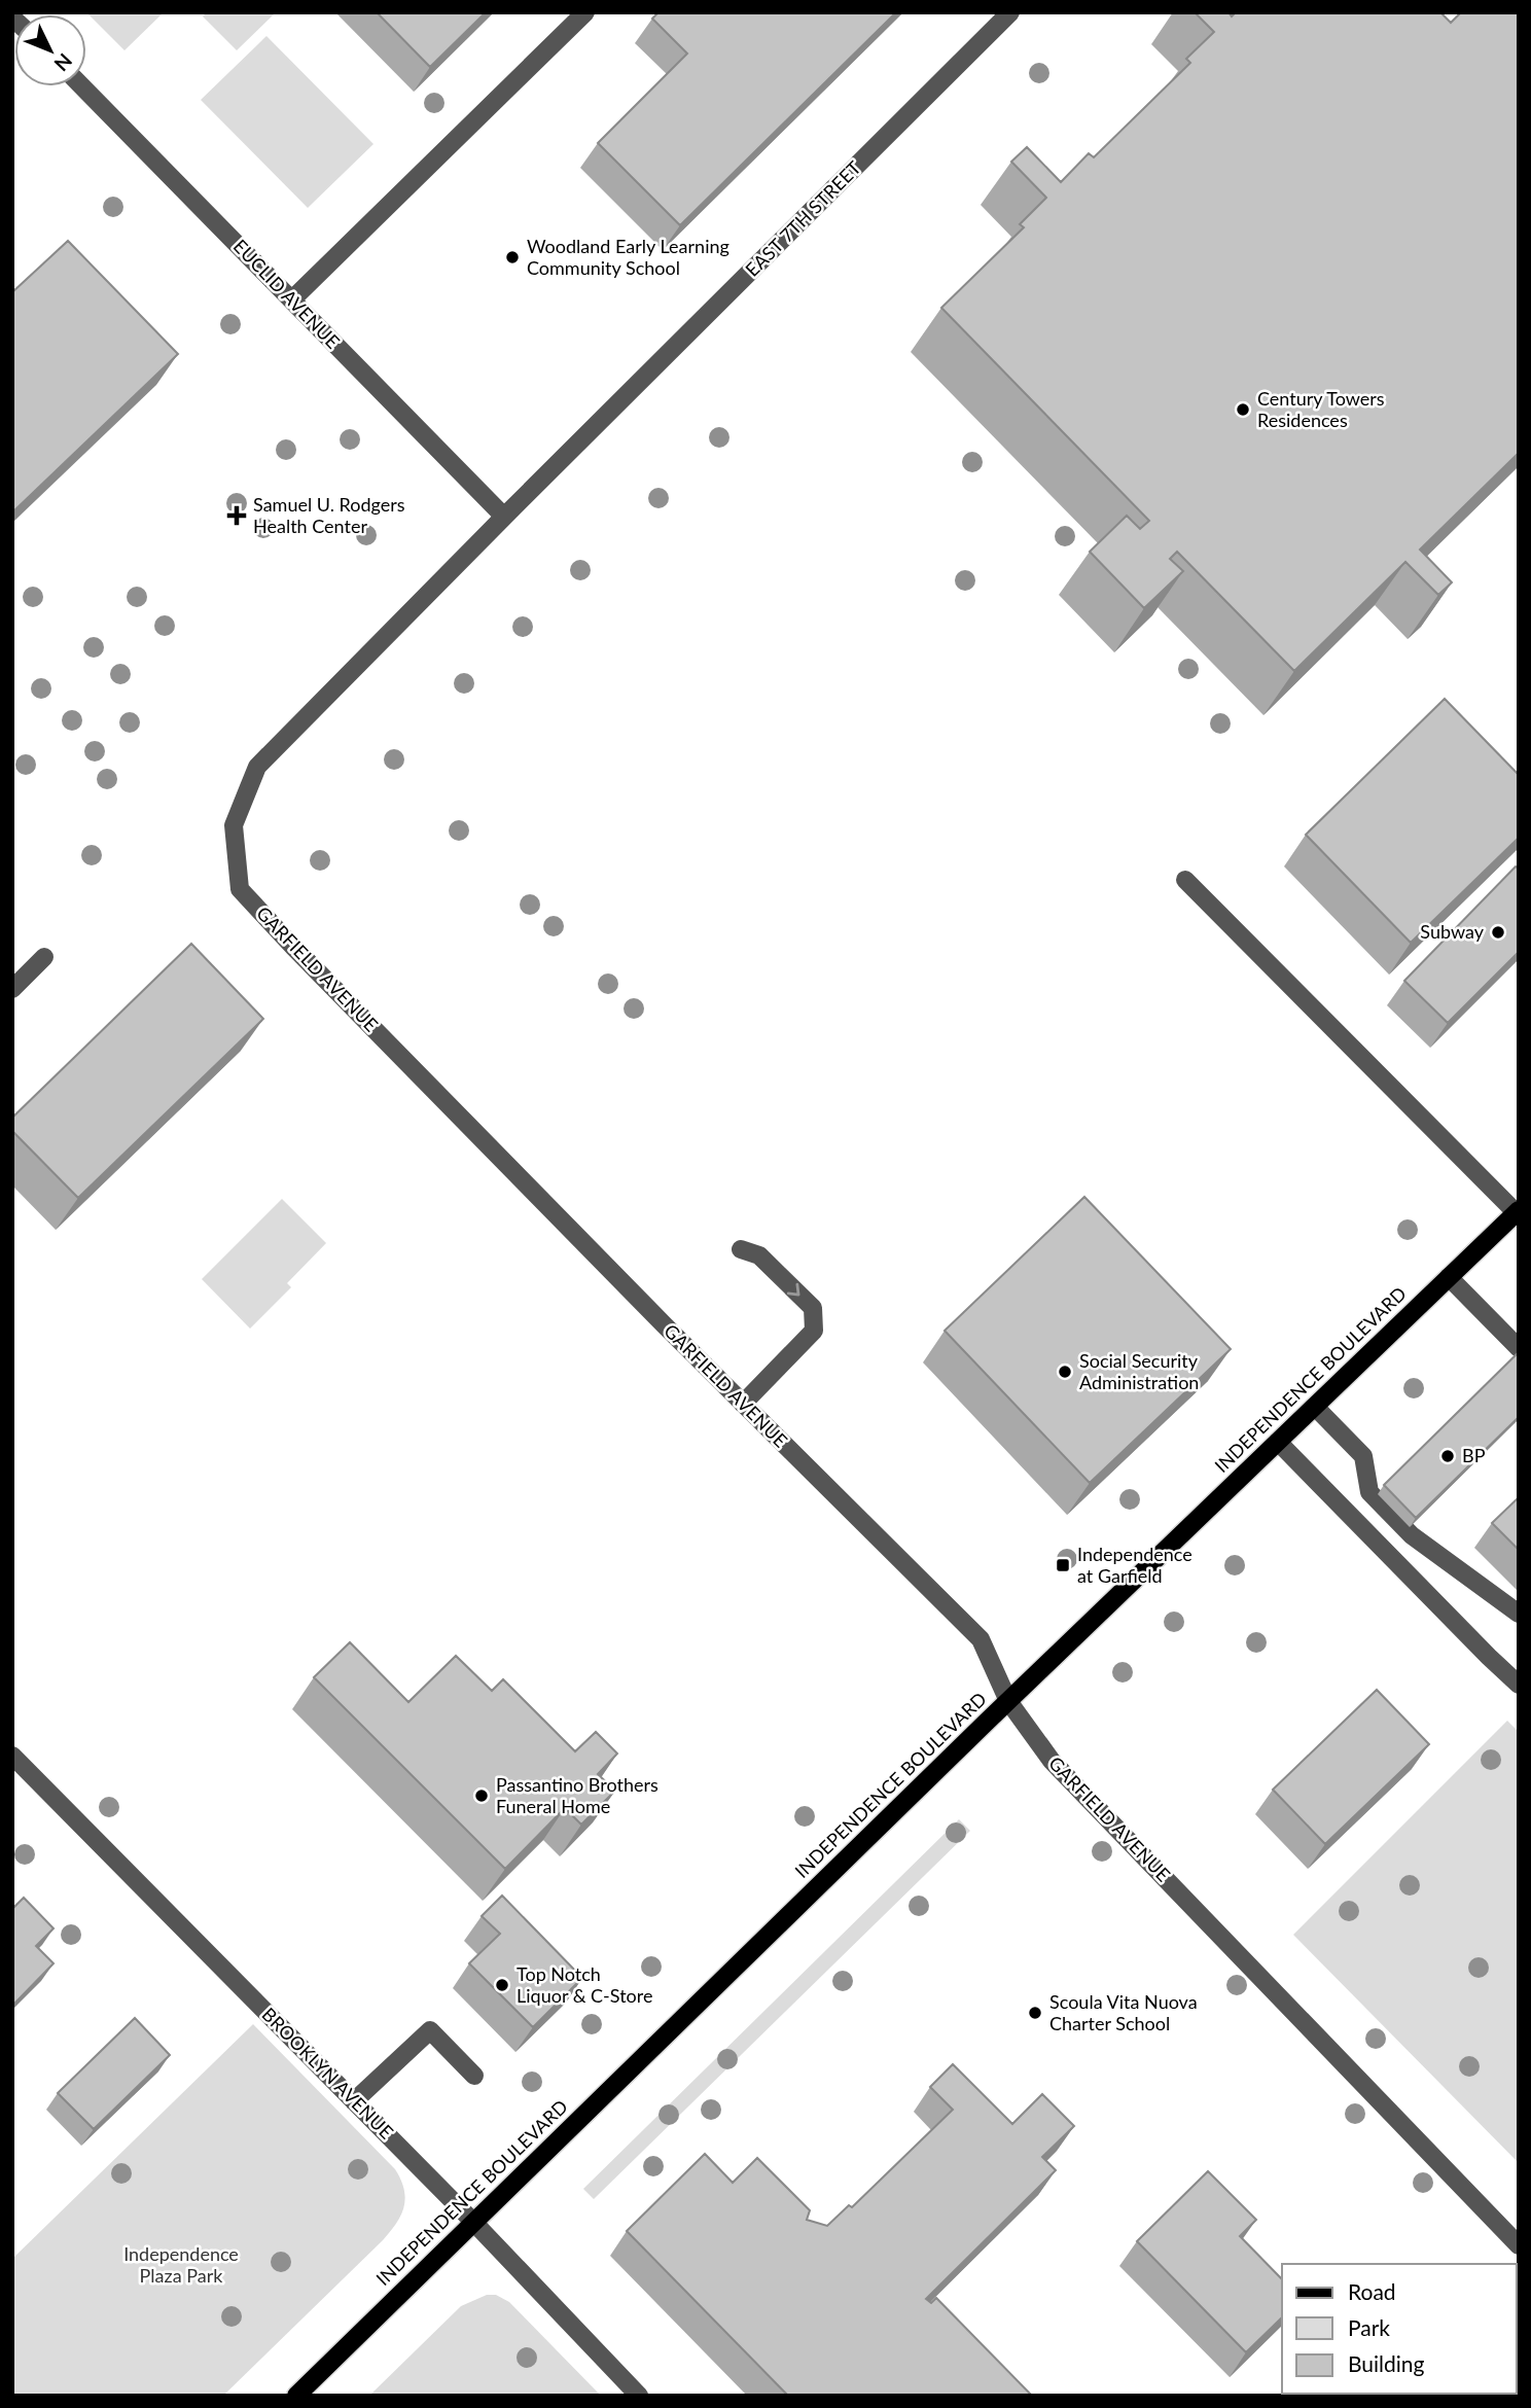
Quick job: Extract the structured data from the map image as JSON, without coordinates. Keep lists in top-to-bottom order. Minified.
{"streets":{"main road":["INDEPENDENCE BOULEVARD"],"street":["EAST 7TH STREET","EUCLID AVENUE","GARFIELD AVENUE","BROOKLYN AVENUE"]},"crossings":[["EAST 7TH STREET","EUCLID AVENUE"],["EAST 7TH STREET","GARFIELD AVENUE"],["EUCLID AVENUE","GARFIELD AVENUE"],["GARFIELD AVENUE","INDEPENDENCE BOULEVARD"],["INDEPENDENCE BOULEVARD","BROOKLYN AVENUE"]],"parks":["Independence Plaza Park"],"places":{"other":["Woodland Early Learning Community School","Century Towers Residences","Subway","Social Security Administration","BP","Passantino Brothers Funeral Home","Top Notch Liquor & C-Store","Scoula Vita Nuova Charter School"],"health":["Samuel U. Rodgers Health Center"],"transit":["Independence at Garfield"]},"legend":["Road","Park","Building"],"north":"bottom right"}
